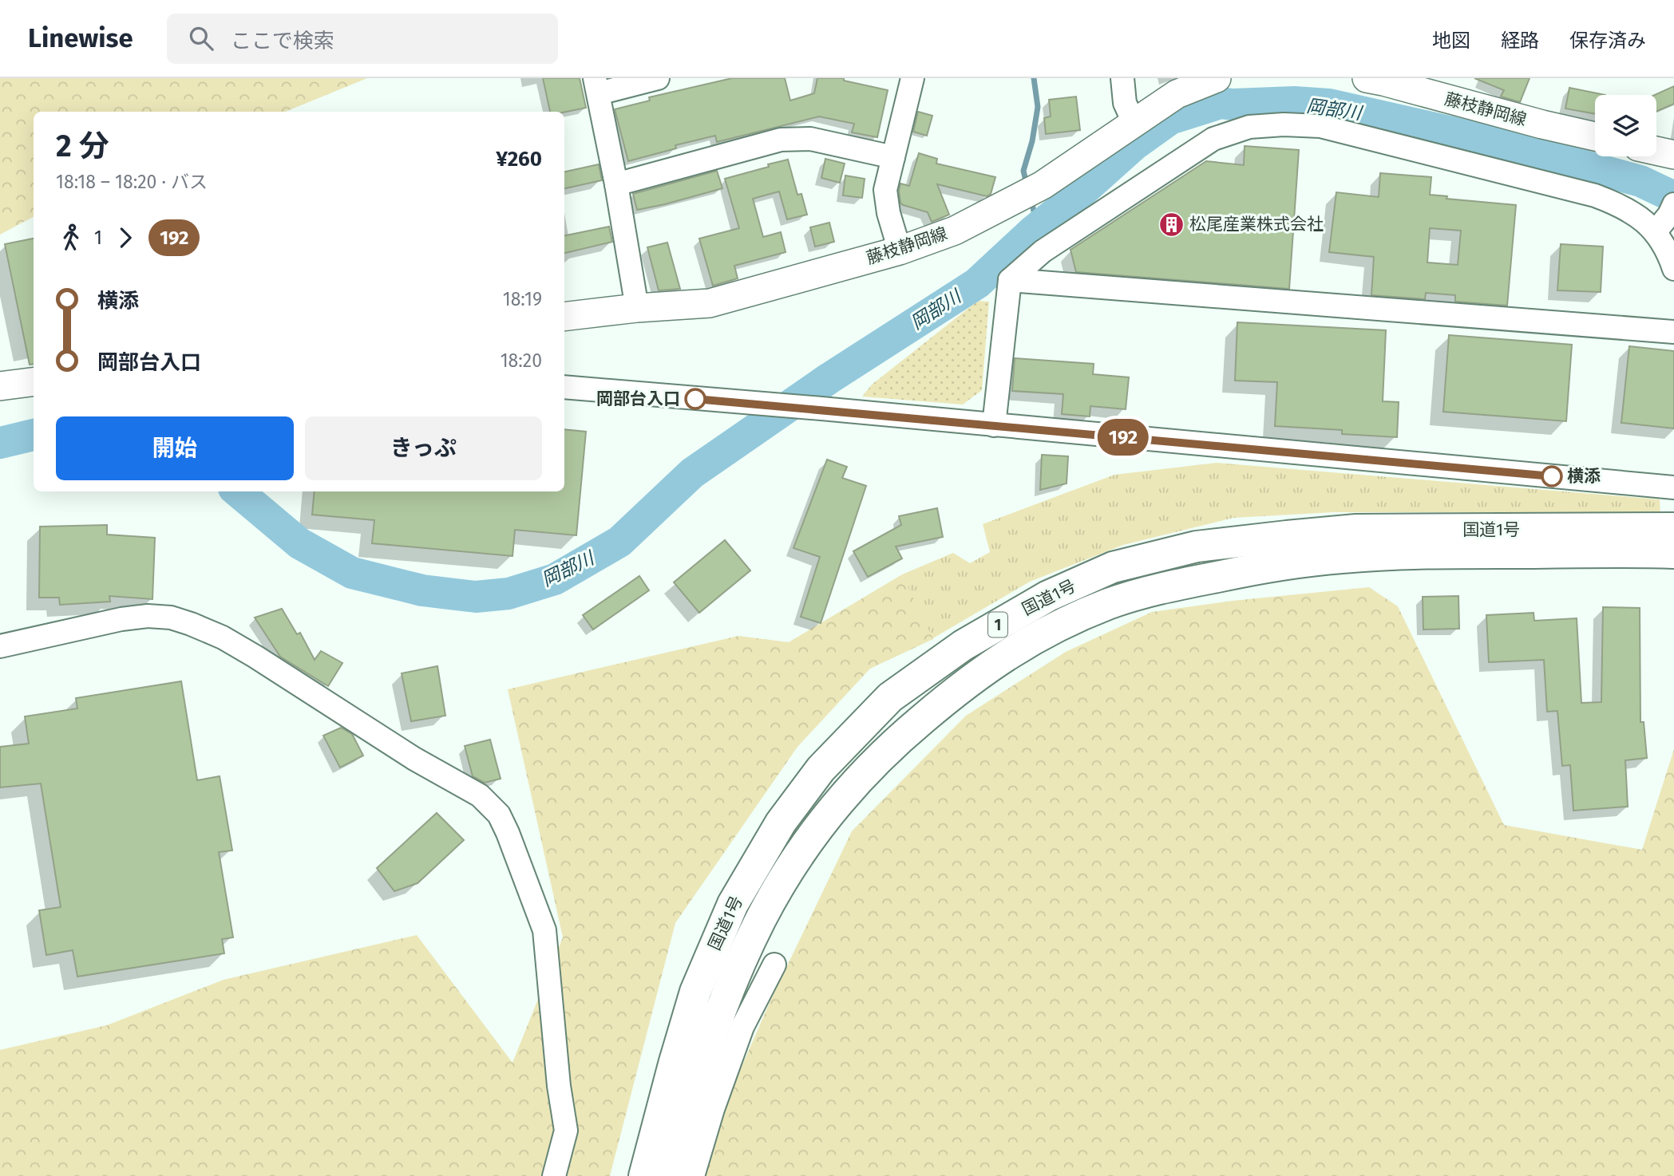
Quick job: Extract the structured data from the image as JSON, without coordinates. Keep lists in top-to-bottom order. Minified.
{"streets":{"highway":["国道1号","1"],"main road":["藤枝静岡線"]},"water":["岡部川"],"places":{"building":["松尾産業株式会社"],"other":["岡部台入口","横添"]},"lines":["bus line 192"],"page":{"header":"Linewise","search":"ここで検索","nav":["地図","経路","保存済み"],"on_map":"192","heading":["2 分","18:18 – 18:20 · バス","¥260"],"legs":["1","192"],"list":[{"name":"横添","value":"18:19"},{"name":"岡部台入口","value":"18:20"}],"buttons":["開始","きっぷ"]}}
